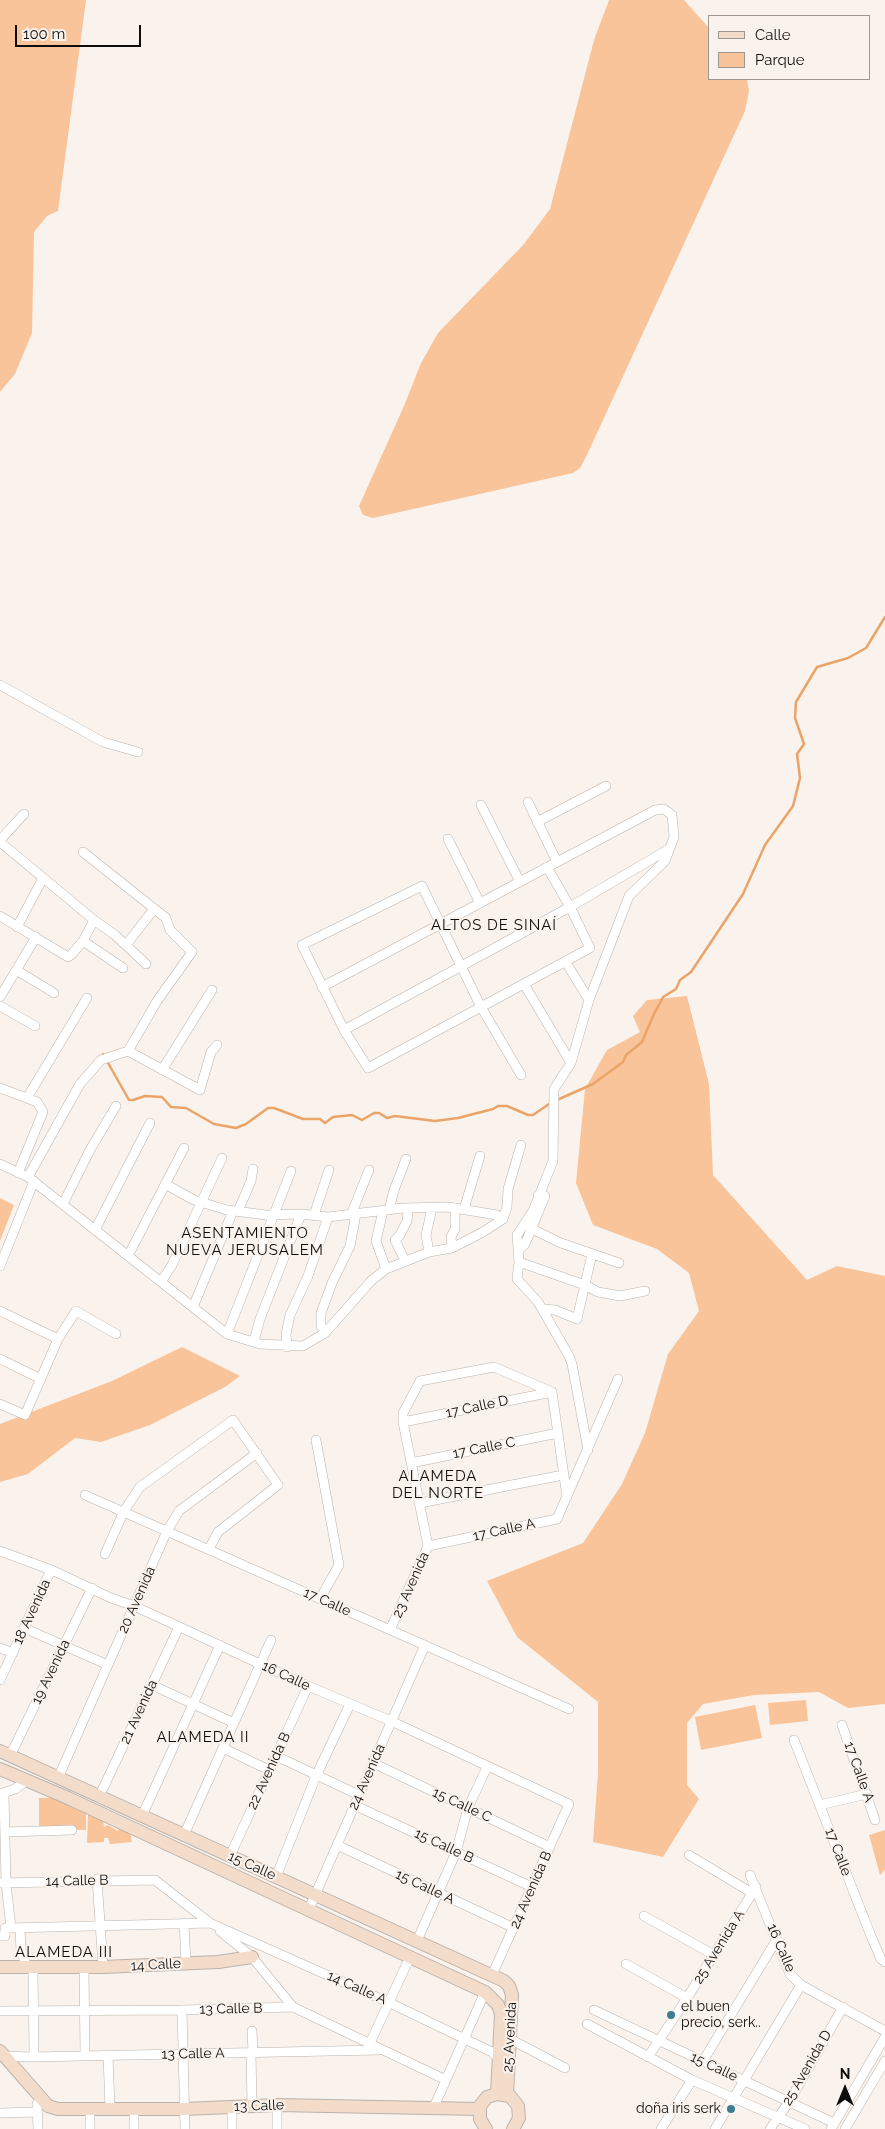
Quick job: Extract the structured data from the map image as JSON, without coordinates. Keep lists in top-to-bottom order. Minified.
{"streets":{"street":["17 Calle D","17 Calle C","17 Calle A","23 Avenida","20 Avenida","17 Calle","18 Avenida","19 Avenida","16 Calle","21 Avenida","22 Avenida B","24 Avenida","15 Calle C","15 Calle B","15 Calle","14 Calle B","15 Calle A","24 Avenida B","25 Avenida A","14 Calle","14 Calle A","13 Calle B","25 Avenida","13 Calle A","25 Avenida D","13 Calle"]},"crossings":[["17 Calle D","23 Avenida"],["17 Calle C","23 Avenida"],["17 Calle A","23 Avenida"],["23 Avenida","17 Calle"],["20 Avenida","17 Calle"],["20 Avenida","16 Calle"],["20 Avenida","15 Calle"],["17 Calle","24 Avenida"],["18 Avenida","16 Calle"],["19 Avenida","16 Calle"],["19 Avenida","15 Calle"],["16 Calle","21 Avenida"],["16 Calle","22 Avenida B"],["16 Calle","24 Avenida"],["16 Calle","24 Avenida B"],["16 Calle","25 Avenida A"],["16 Calle","25 Avenida D"],["21 Avenida","15 Calle"],["22 Avenida B","15 Calle"],["24 Avenida","15 Calle C"],["24 Avenida","15 Calle B"],["24 Avenida","15 Calle"],["24 Avenida","15 Calle A"],["15 Calle C","24 Avenida B"],["15 Calle B","24 Avenida B"],["15 Calle","24 Avenida B"],["15 Calle","25 Avenida A"],["15 Calle","25 Avenida"],["15 Calle","25 Avenida D"],["14 Calle B","14 Calle A"],["15 Calle A","24 Avenida B"],["14 Calle A","25 Avenida"],["13 Calle B","13 Calle A"]],"districts":["ALTOS DE SINAÍ","ASENTAMIENTO NUEVA JERUSALEM","ALAMEDA DEL NORTE","ALAMEDA II","ALAMEDA III"],"places":["el buen precio, serk..","doña iris serk"],"legend":["Calle","Parque"],"scale_bar":"100 m","north":"top"}
